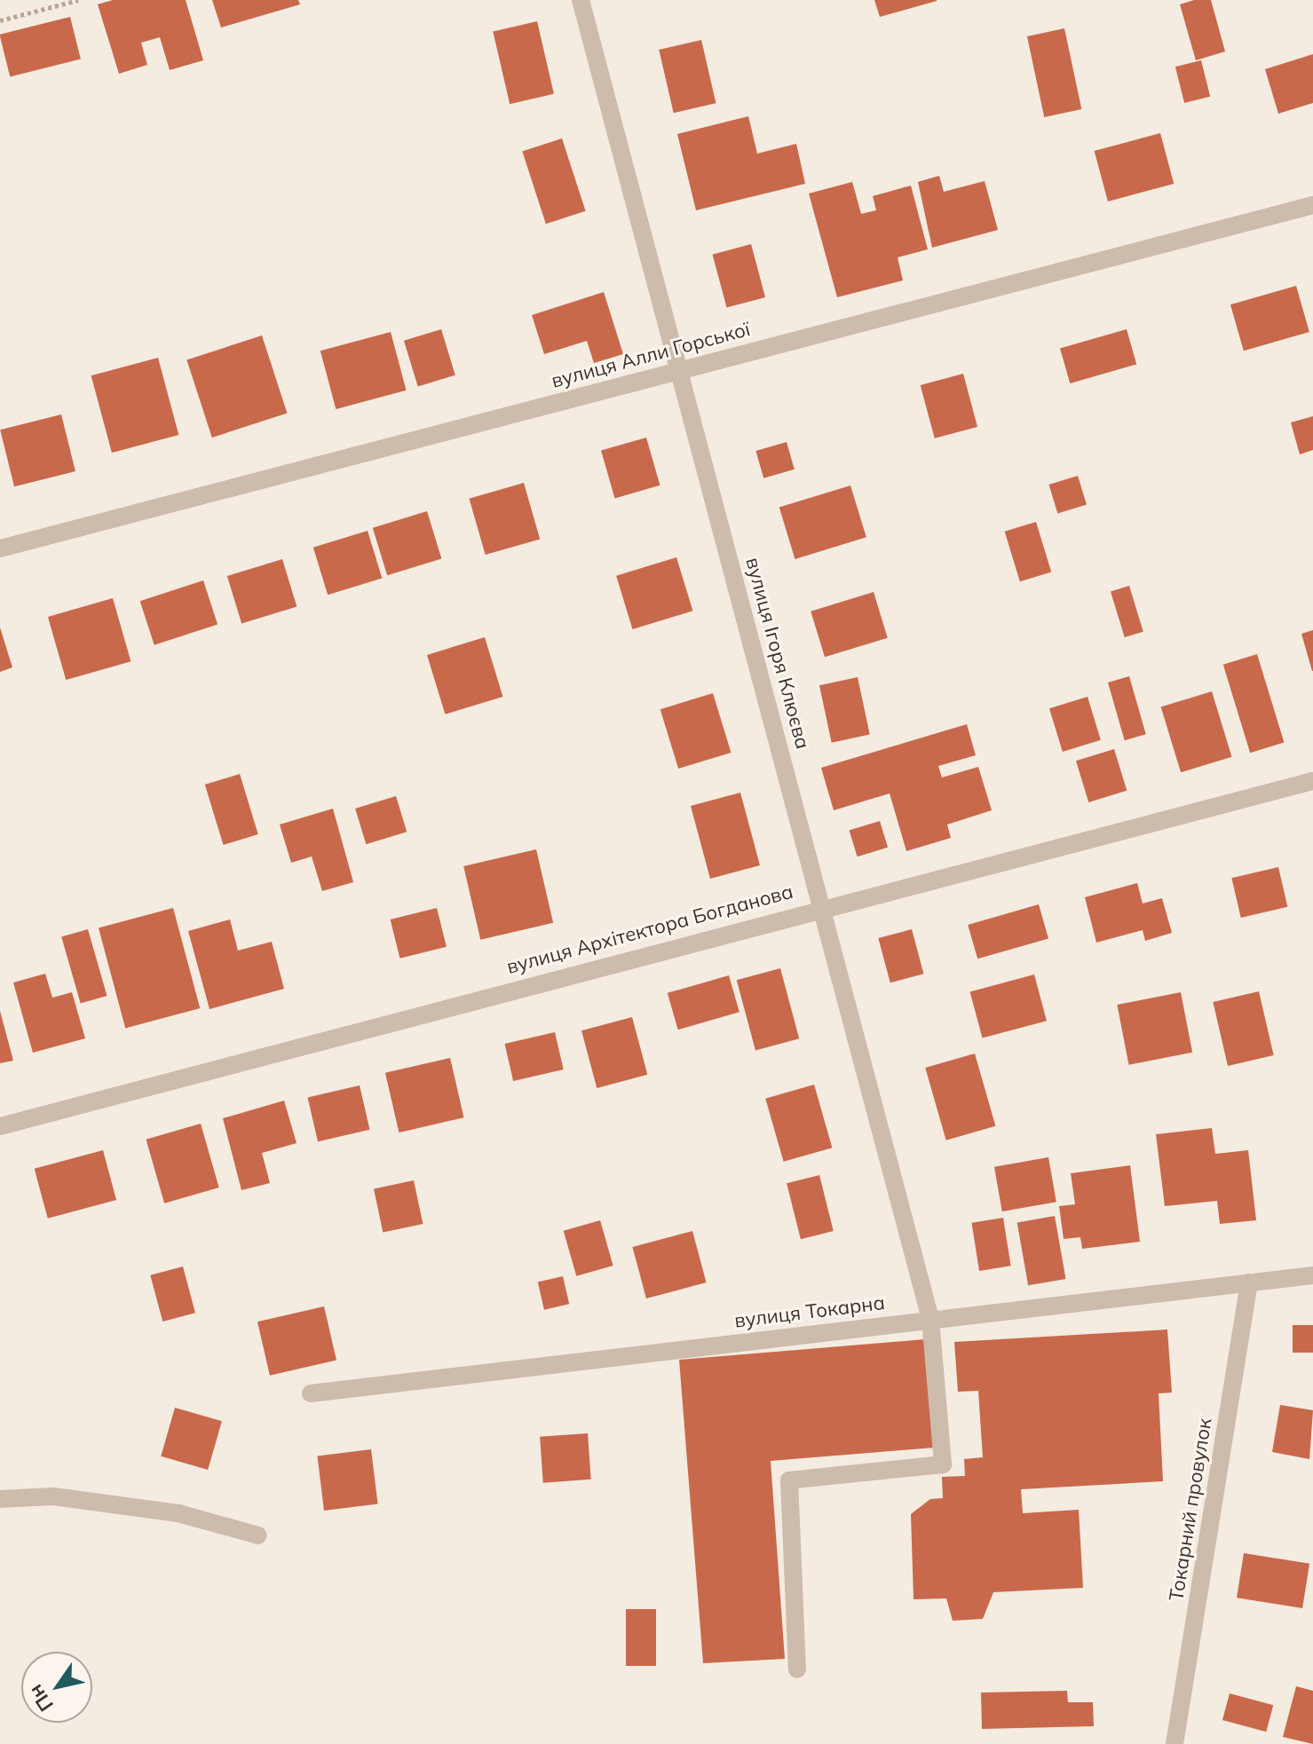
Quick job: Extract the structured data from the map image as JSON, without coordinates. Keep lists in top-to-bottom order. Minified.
{"streets":{"street":["вулиця Алли Горської","вулиця Ігоря Клюєва","вулиця Архітектора Богданова","вулиця Токарна","Токарний провулок"]},"crossings":[["вулиця Алли Горської","вулиця Ігоря Клюєва"],["вулиця Ігоря Клюєва","вулиця Архітектора Богданова"],["вулиця Ігоря Клюєва","вулиця Токарна"],["вулиця Токарна","Токарний провулок"]],"north":"bottom left"}
